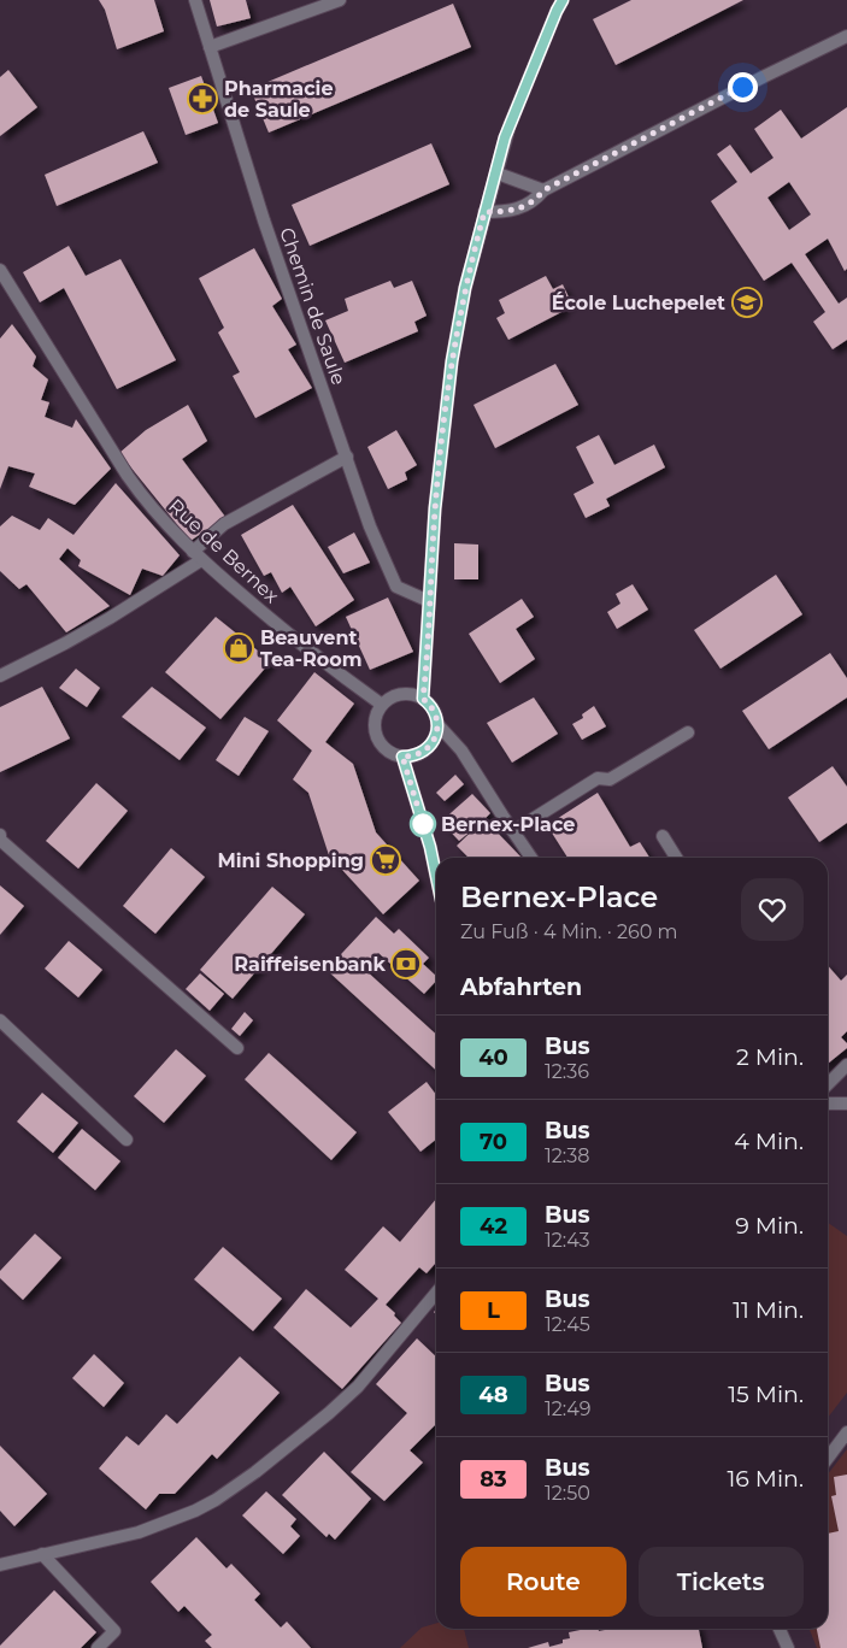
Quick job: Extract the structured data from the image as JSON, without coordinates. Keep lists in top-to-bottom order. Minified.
{"streets":{"street":["Chemin de Saule","Rue de Bernex"]},"places":{"pharmacy":["Pharmacie de Saule"],"school or university":["École Luchepelet"],"shop":["Beauvent Tea-Room"],"other":["Bernex-Place"],"supermarket":["Mini Shopping"],"bank":["Raiffeisenbank"]},"lines":["bus line 40"],"page":{"heading":[["Bernex-Place","Zu Fuß · 4 Min. · 260 m"],"Abfahrten"],"list":[{"mark":"40","name":"Bus","note":"12:36","value":"2 Min."},{"mark":"70","name":"Bus","note":"12:38","value":"4 Min."},{"mark":"42","name":"Bus","note":"12:43","value":"9 Min."},{"mark":"L","name":"Bus","note":"12:45","value":"11 Min."},{"mark":"48","name":"Bus","note":"12:49","value":"15 Min."},{"mark":"83","name":"Bus","note":"12:50","value":"16 Min."}],"buttons":["Route","Tickets"]}}
